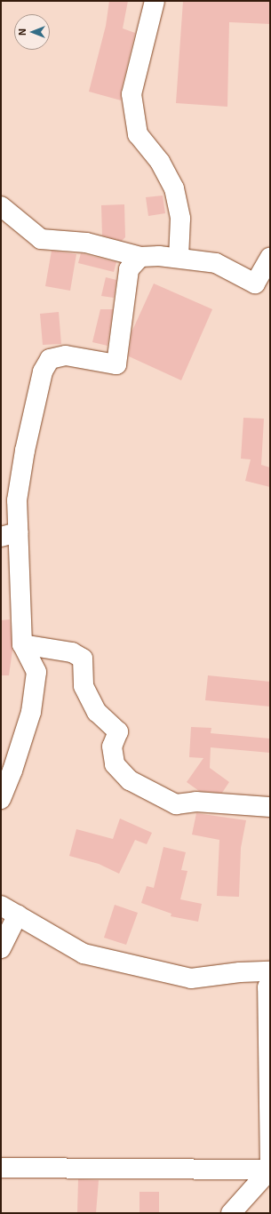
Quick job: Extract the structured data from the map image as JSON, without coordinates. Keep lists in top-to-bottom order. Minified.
{"north":"left"}
